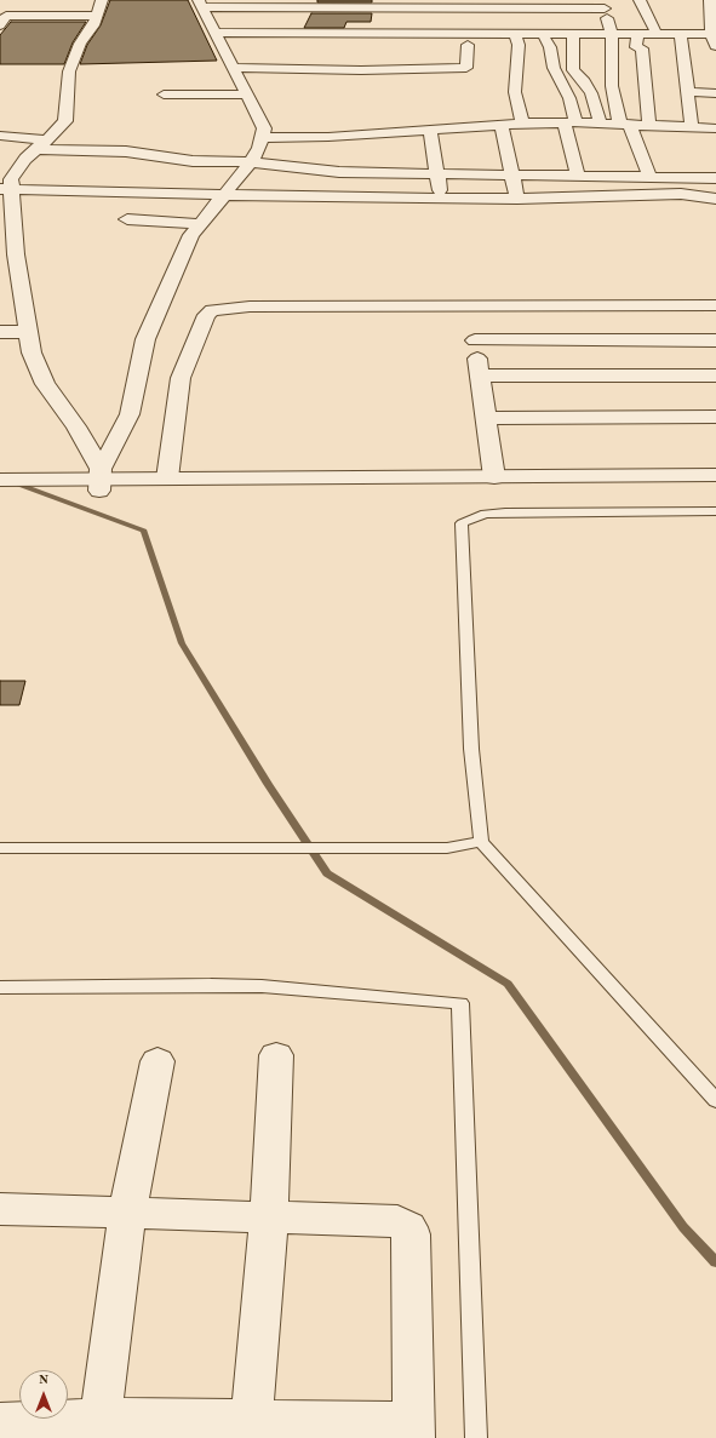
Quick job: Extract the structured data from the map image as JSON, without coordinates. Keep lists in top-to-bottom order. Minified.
{"north":"top"}
